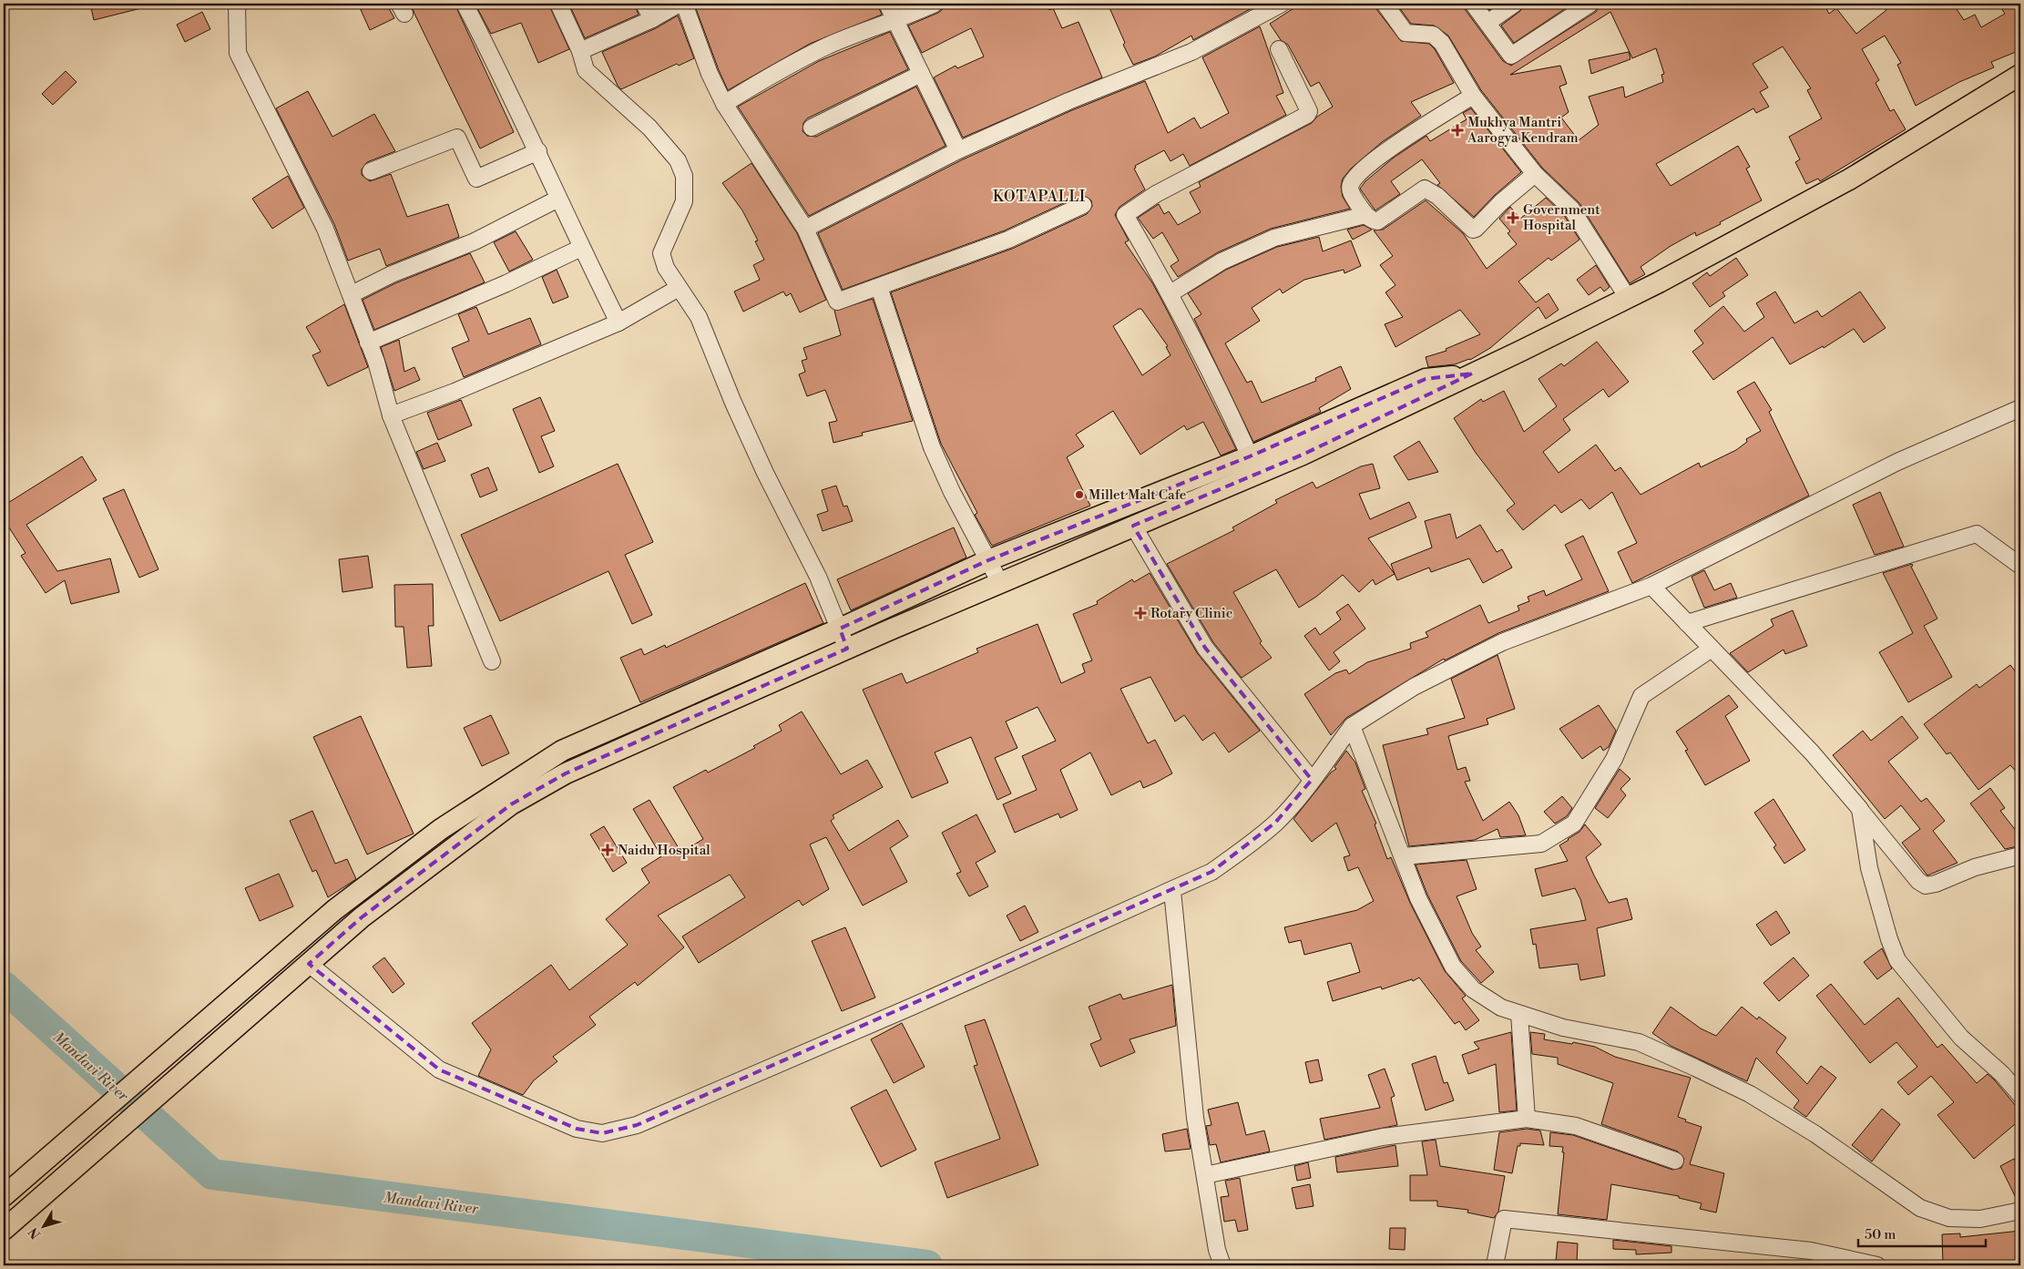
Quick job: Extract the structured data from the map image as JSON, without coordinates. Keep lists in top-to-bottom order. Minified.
{"districts":["KOTAPALLI"],"water":["Mandavi River"],"places":{"health":["Mukhya Mantri Aarogya Kendram","Government Hospital","Rotary Clinic","Naidu Hospital"],"other":["Millet Malt Cafe"]},"scale_bar":"50 m","north":"bottom left"}
